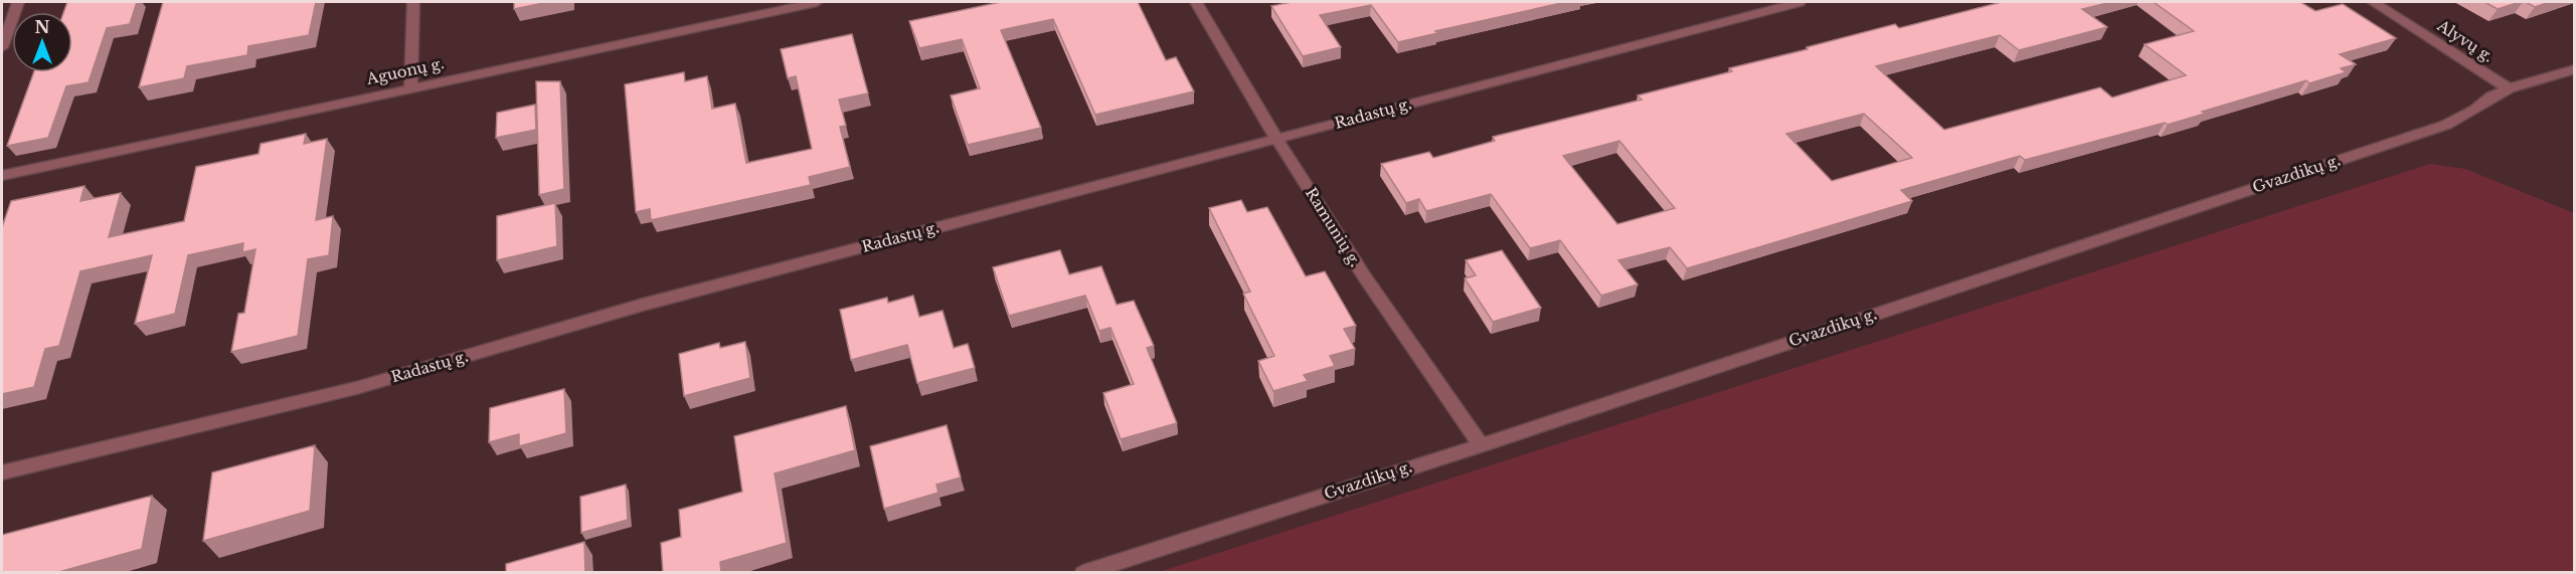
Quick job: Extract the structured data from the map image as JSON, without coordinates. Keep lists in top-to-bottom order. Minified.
{"streets":{"street":["Alyvų g.","Aguonų g.","Radastų g.","Gvazdikų g.","Ramunių g."]},"crossings":[["Alyvų g.","Gvazdikų g."],["Radastų g.","Ramunių g."],["Gvazdikų g.","Ramunių g."]],"north":"top"}
